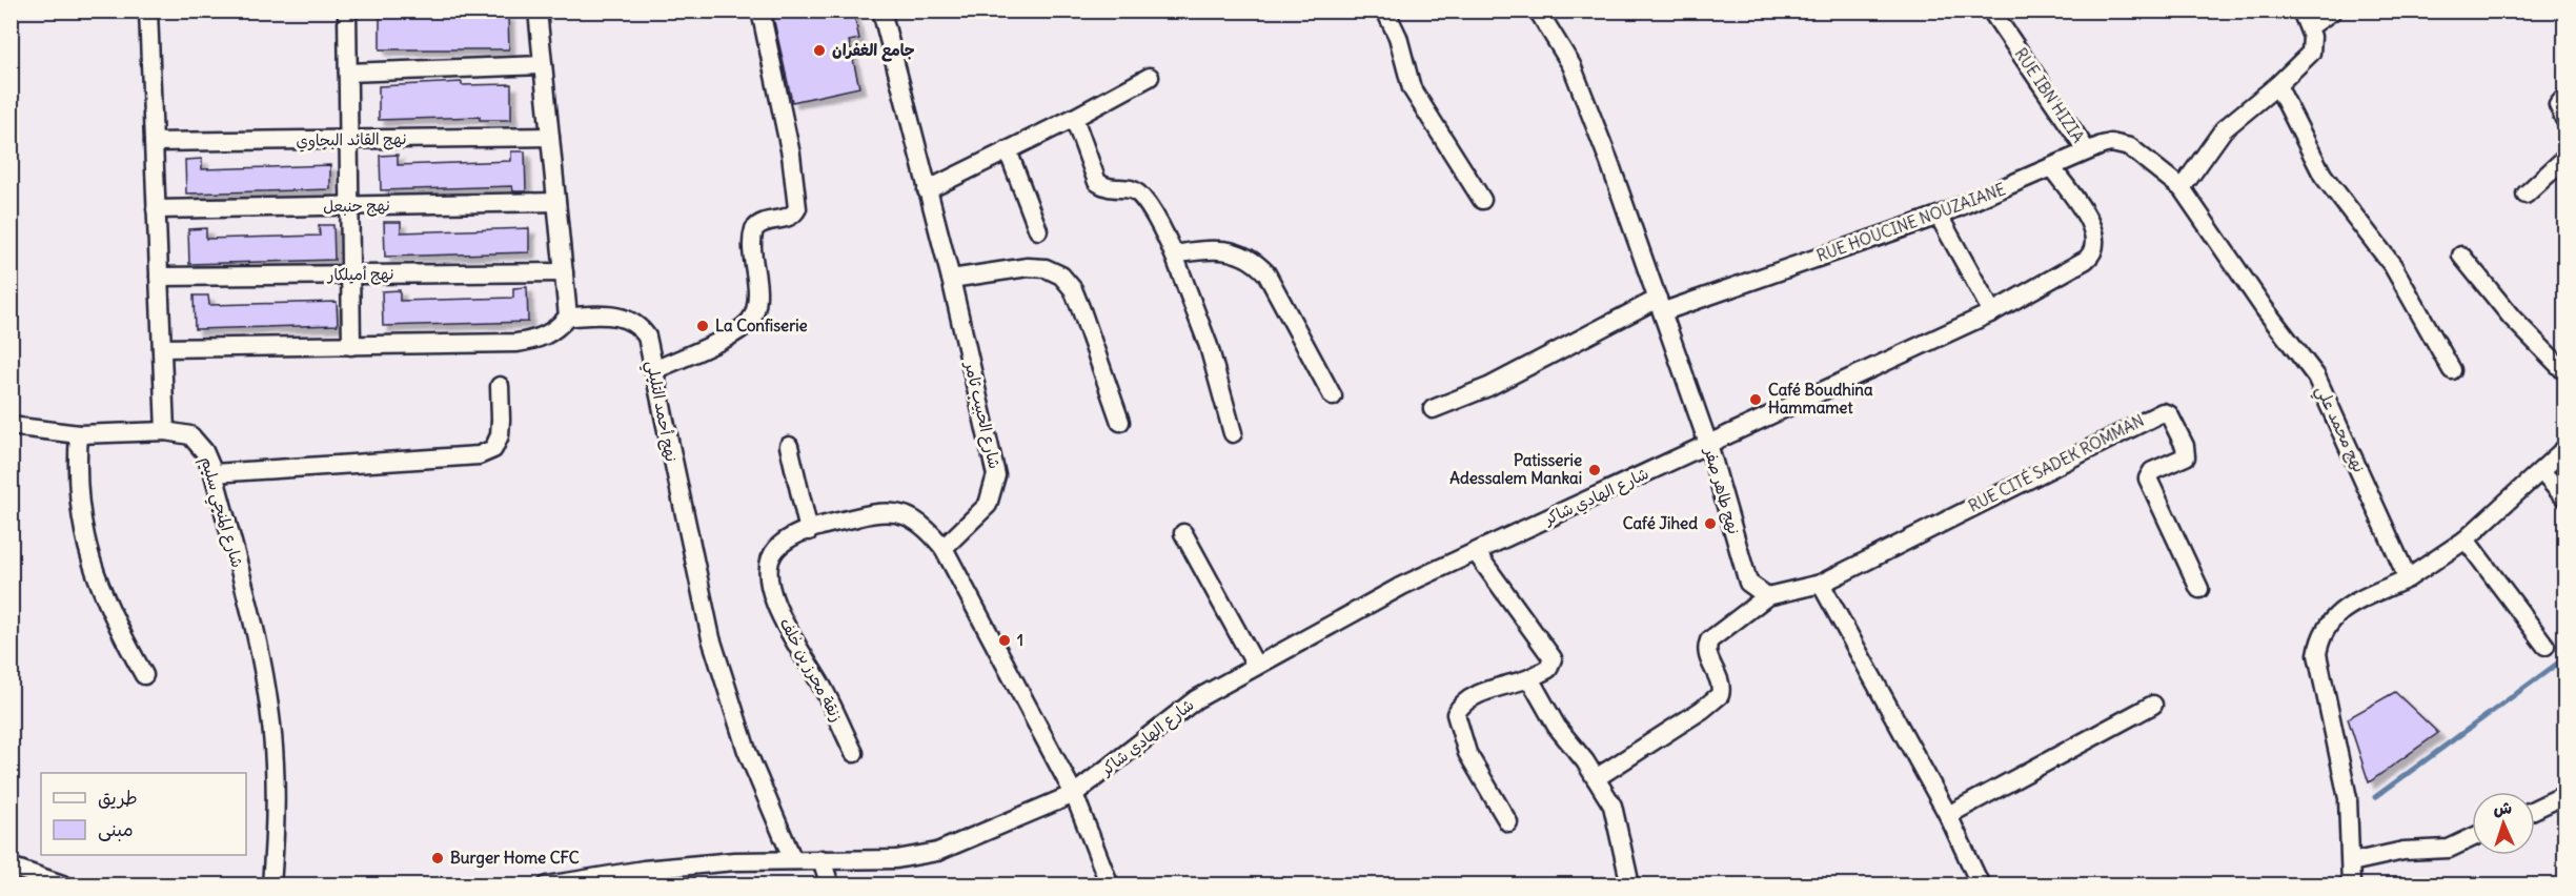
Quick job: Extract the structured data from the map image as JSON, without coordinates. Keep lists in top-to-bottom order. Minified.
{"streets":{"street":["RUE IBN HIZIA","نهج القائد البجاوي","نهج حنبعل","RUE HOUCINE NOUZAIANE","نهج أميلكار","نهج أحمد التليلي","شارع الحبيب ثامر","نهج محمد علي","RUE CITÉ SADEK ROMMAN","نهج طاهر صفر","شارع الهادي شاكر","شارع المنجي سليم","زنقة محرز بن خلف"]},"crossings":[["RUE IBN HIZIA","RUE HOUCINE NOUZAIANE"],["RUE HOUCINE NOUZAIANE","نهج محمد علي"],["RUE HOUCINE NOUZAIANE","نهج طاهر صفر"],["RUE HOUCINE NOUZAIANE","شارع الهادي شاكر"],["نهج أحمد التليلي","شارع الهادي شاكر"],["شارع الحبيب ثامر","زنقة محرز بن خلف"],["نهج طاهر صفر","شارع الهادي شاكر"]],"places":["جامع الغفران","La Confiserie","Café Boudhina Hammamet","Patisserie Adessalem Mankai","Café Jihed","1","Burger Home CFC"],"legend":["طريق","مبنى"],"north":"top"}
